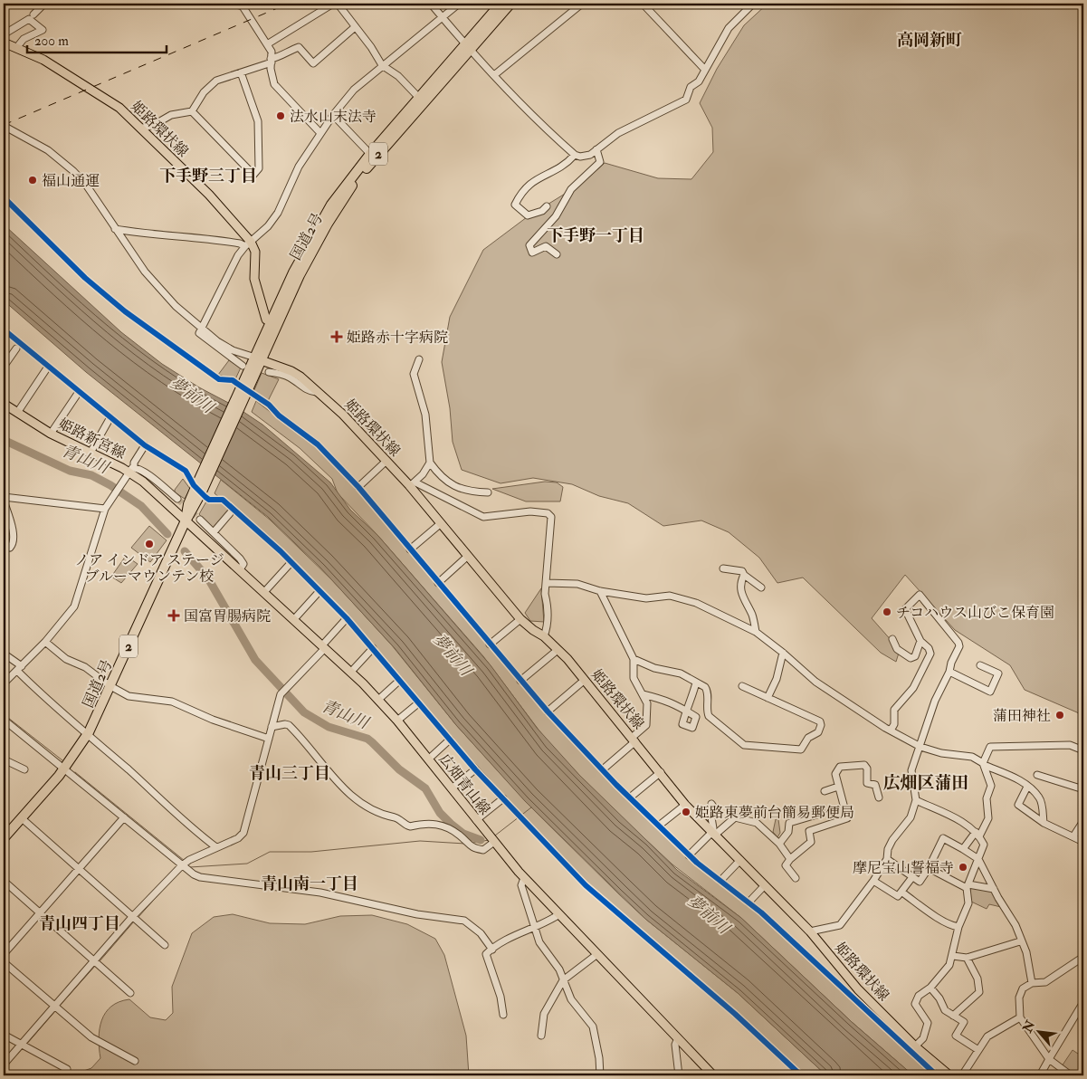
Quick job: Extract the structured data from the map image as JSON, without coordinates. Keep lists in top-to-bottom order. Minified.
{"streets":{"highway":["2","国道2号"],"main road":["姫路環状線","姫路新宮線","広畑青山線"]},"crossings":[["姫路環状線","国道2号"],["国道2号","姫路新宮線"],["国道2号","広畑青山線"],["姫路新宮線","広畑青山線"]],"districts":["高岡新町","下手野三丁目","下手野一丁目","青山三丁目","広畑区蒲田","青山南一丁目","青山四丁目"],"water":["夢前川","青山川"],"places":{"other":["法水山末法寺","福山通運","ノア インドア ステージ ブルーマウンテン校","チコハウス山びこ保育園","蒲田神社","姫路東夢前台簡易郵便局","摩尼宝山誓福寺"],"health":["姫路赤十字病院","国富胃腸病院"]},"scale_bar":"200 m","north":"top left"}
